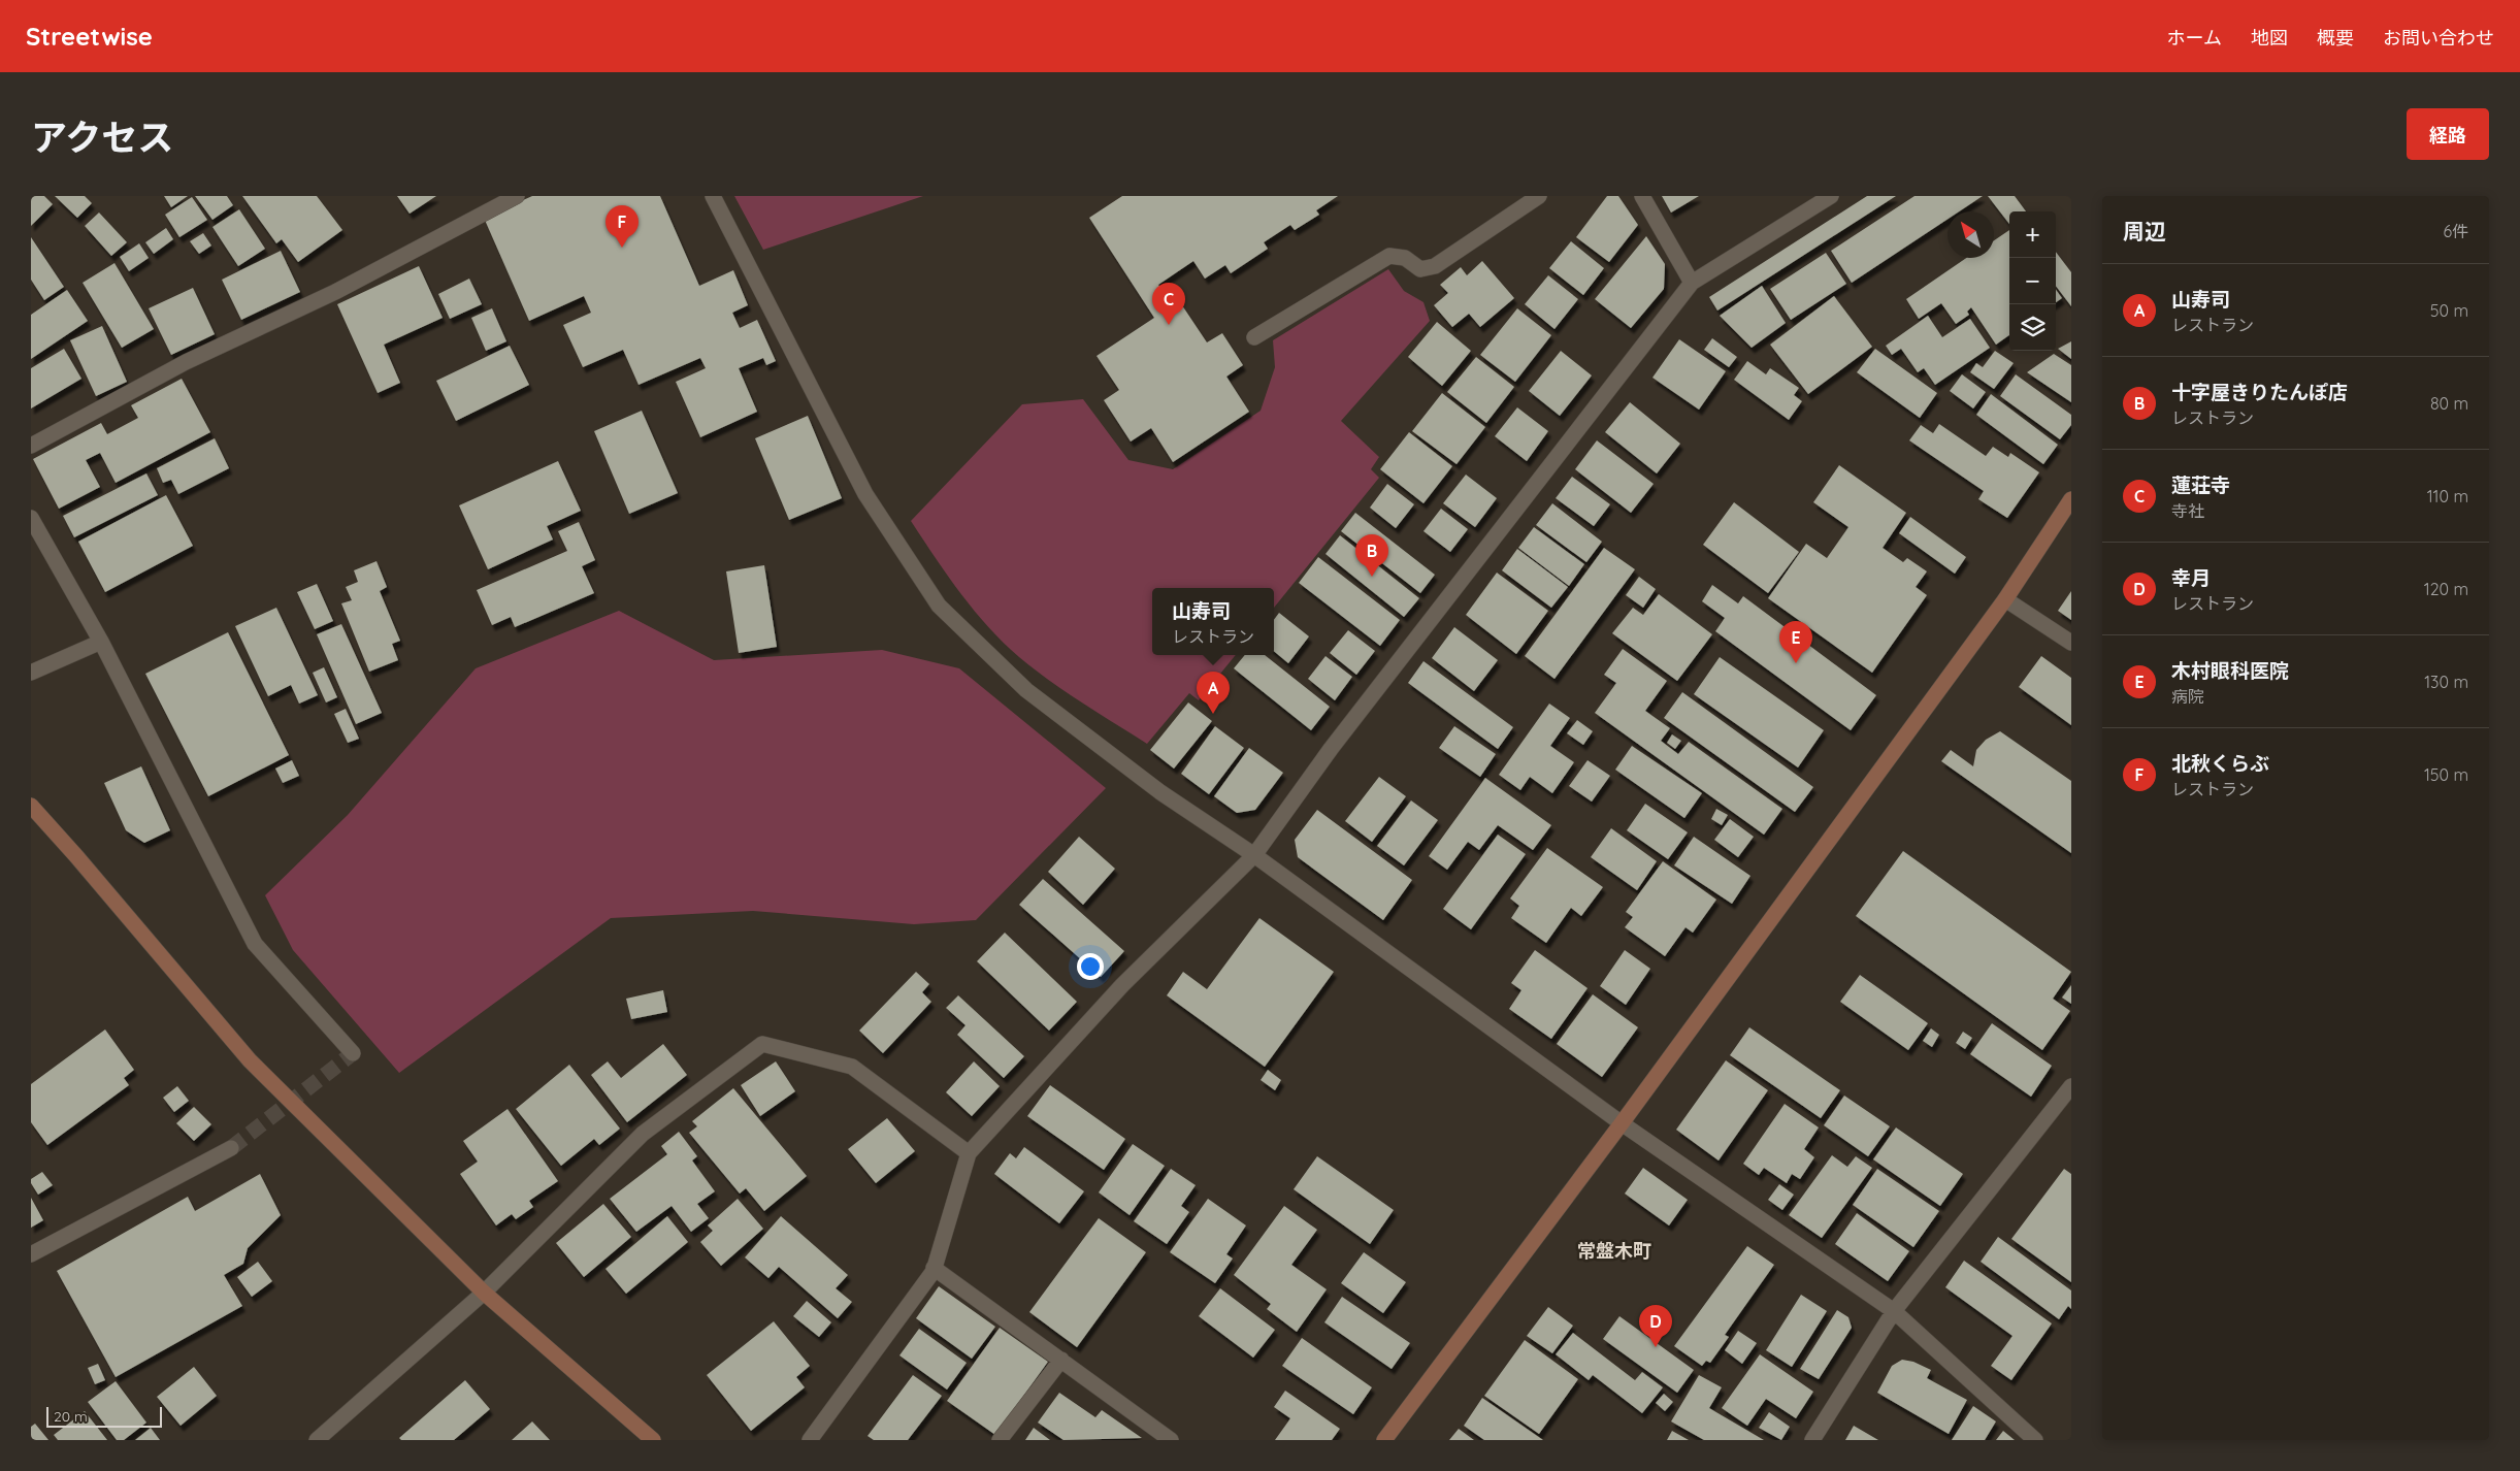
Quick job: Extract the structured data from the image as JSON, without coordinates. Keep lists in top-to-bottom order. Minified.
{"districts":["常盤木町"],"scale_bar":"20 m","north":"top left","page":{"header":"Streetwise","nav":["ホーム","地図","概要","お問い合わせ"],"title":"アクセス","buttons":"経路","heading":["周辺","6件"],"pins":["F","C","B","E","A","D"],"map_buttons":["+","−"],"list":[{"mark":"A","name":"山寿司","note":"レストラン","value":"50 m"},{"mark":"B","name":"十字屋きりたんぽ店","note":"レストラン","value":"80 m"},{"mark":"C","name":"蓮荘寺","note":"寺社","value":"110 m"},{"mark":"D","name":"幸月","note":"レストラン","value":"120 m"},{"mark":"E","name":"木村眼科医院","note":"病院","value":"130 m"},{"mark":"F","name":"北秋くらぶ","note":"レストラン","value":"150 m"}],"popup":["山寿司","レストラン"],"scale":"20 m"}}
